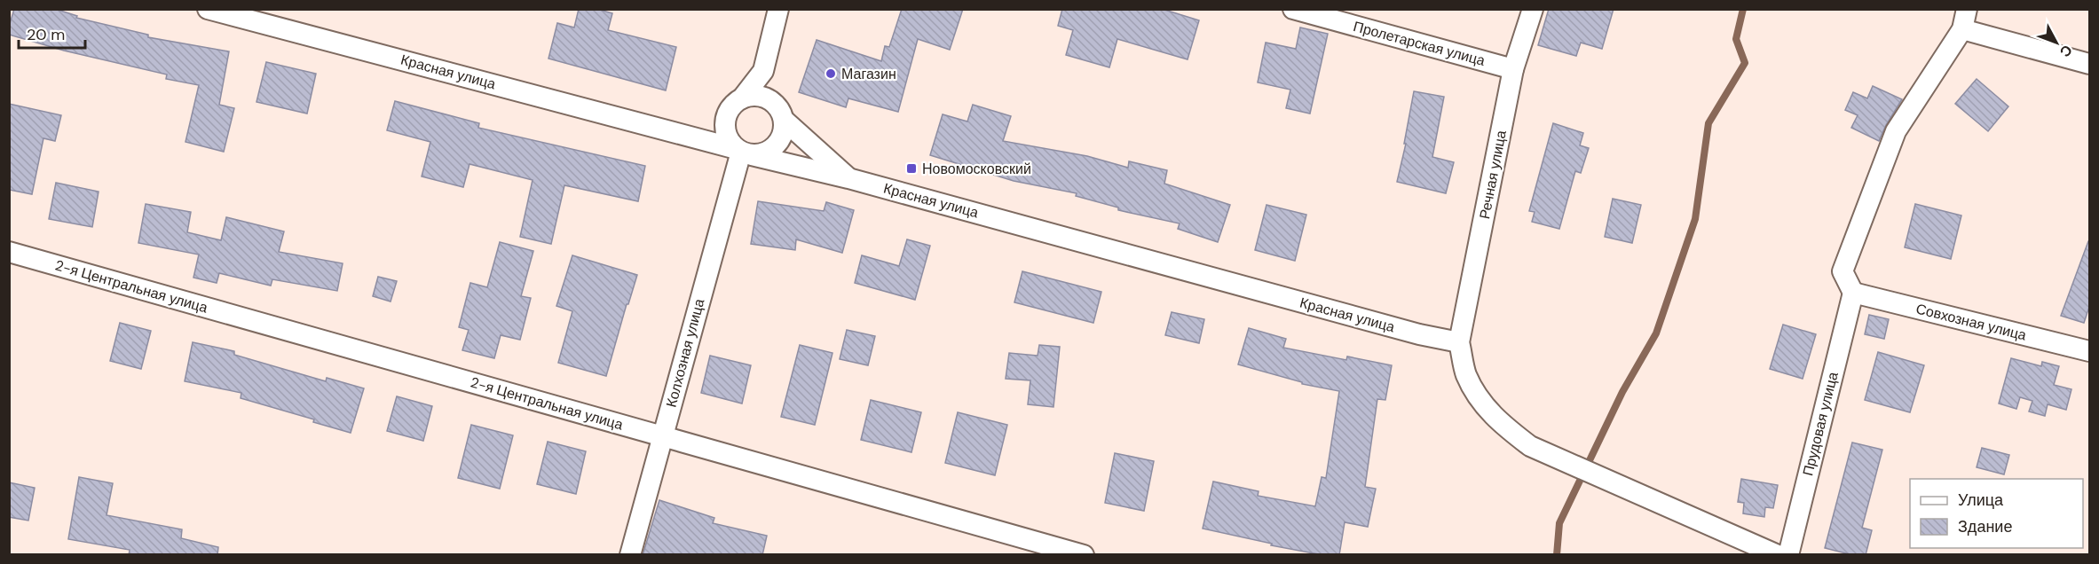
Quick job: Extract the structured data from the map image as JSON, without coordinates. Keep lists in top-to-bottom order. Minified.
{"streets":{"street":["Пролетарская улица","Красная улица","Речная улица","2-я Центральная улица","Совхозная улица","Колхозная улица","Прудовая улица"]},"crossings":[["Пролетарская улица","Речная улица"],["Красная улица","Речная улица"],["Красная улица","Колхозная улица"],["2-я Центральная улица","Колхозная улица"],["Совхозная улица","Прудовая улица"]],"places":{"other":["Магазин"],"transit":["Новомосковский"]},"legend":["Улица","Здание"],"scale_bar":"20 m","north":"bottom right"}
